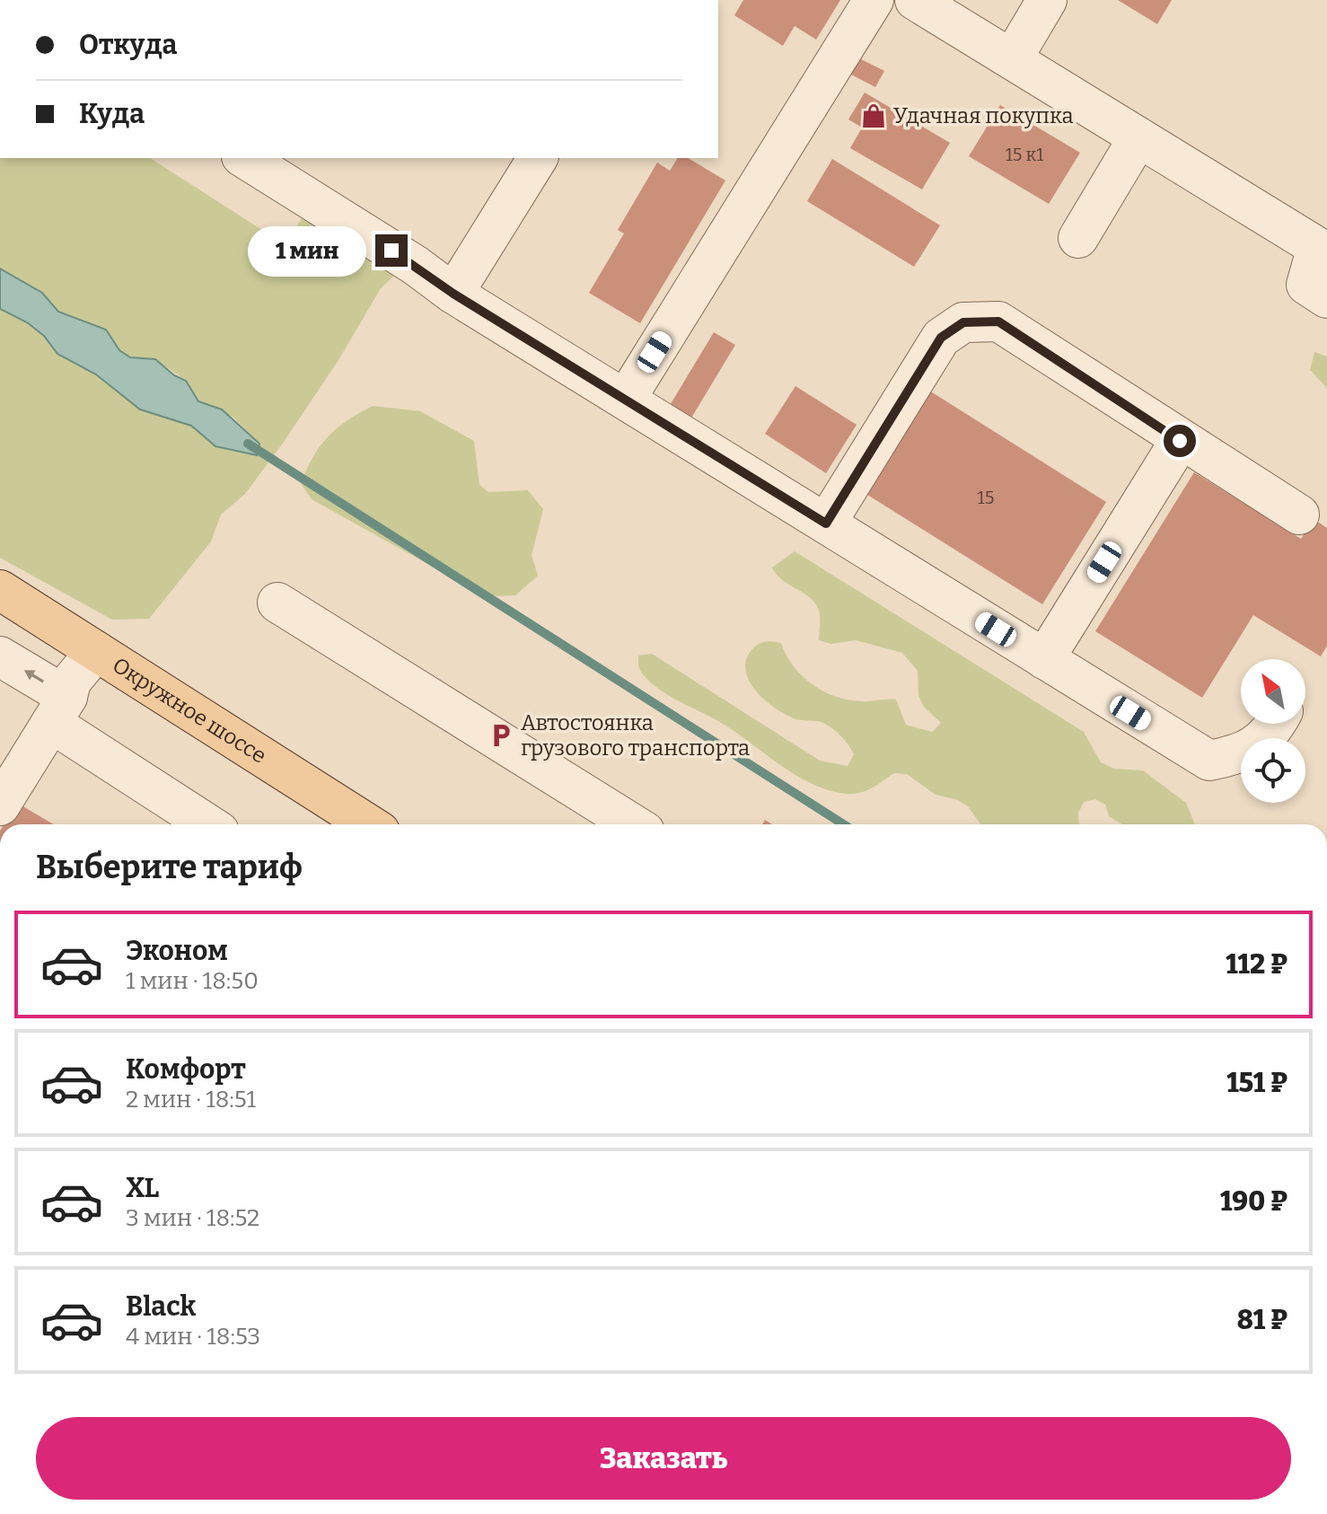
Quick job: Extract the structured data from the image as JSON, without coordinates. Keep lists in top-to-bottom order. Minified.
{"streets":{"main road":["Окружное шоссе"]},"places":{"shop":["Удачная покупка"],"parking":["Автостоянка грузового транспорта"]},"house_numbers":["15 к1","15"],"north":"top left","page":{"banner":["Откуда","Куда"],"bubble":"1 мин","heading":"Выберите тариф","list":[{"name":"Эконом","note":"1 мин · 18:50","value":"112 ₽"},{"name":"Комфорт","note":"2 мин · 18:51","value":"151 ₽"},{"name":"XL","note":"3 мин · 18:52","value":"190 ₽"},{"name":"Black","note":"4 мин · 18:53","value":"81 ₽"}],"buttons":"Заказать"}}
